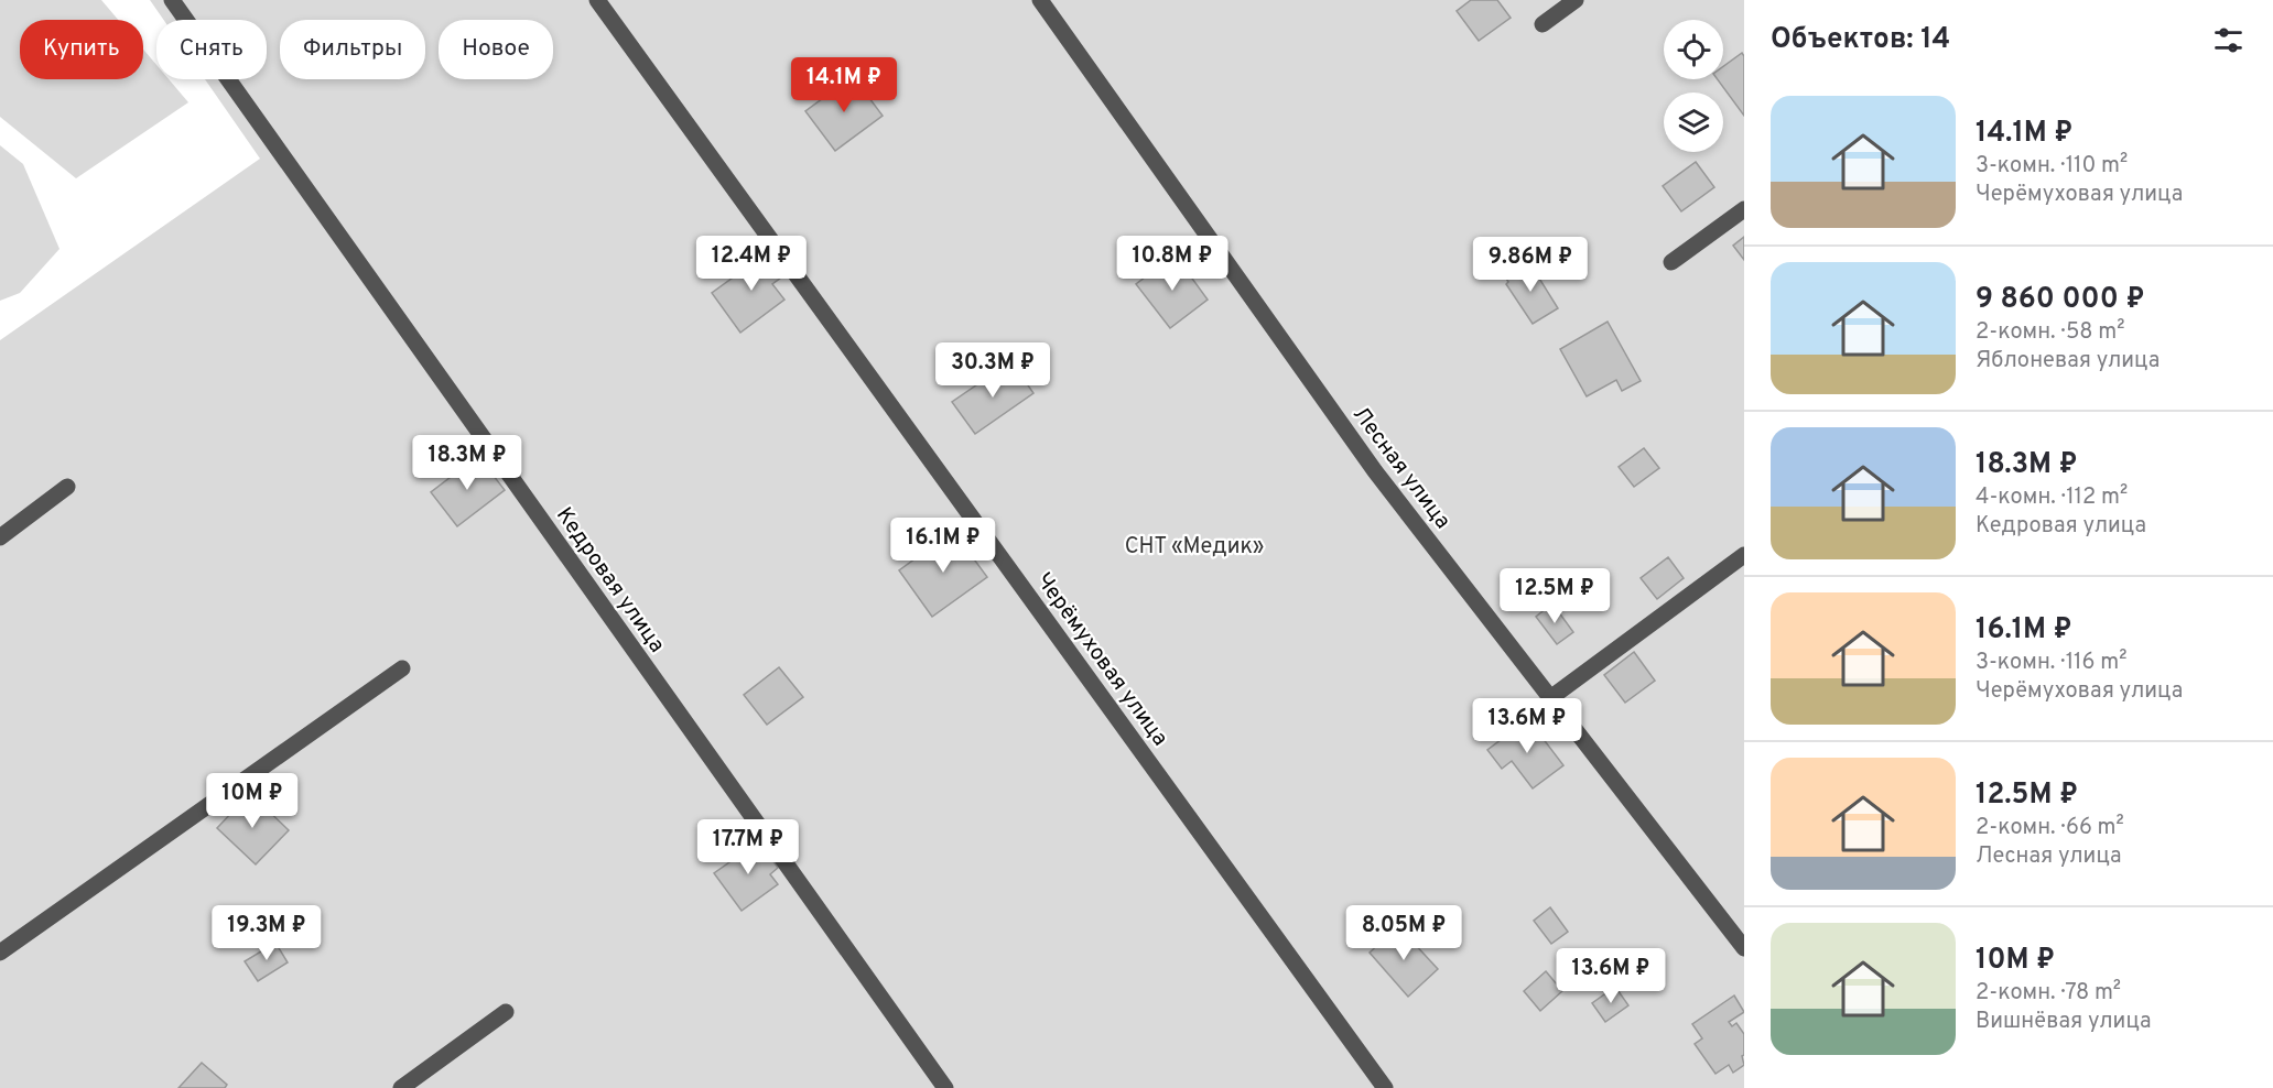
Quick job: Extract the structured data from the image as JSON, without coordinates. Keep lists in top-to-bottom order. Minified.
{"streets":{"street":["Лесная улица","Кедровая улица","Черёмуховая улица"]},"parks":["СНТ «Медик»"],"page":{"heading":"Объектов: 14","chip":["Купить","Снять","Фильтры","Новое"],"price":["14.1M ₽","12.4M ₽","10.8M ₽","9.86M ₽","30.3M ₽","18.3M ₽","16.1M ₽","12.5M ₽","13.6M ₽","10M ₽","17.7M ₽","19.3M ₽","8.05M ₽","13.6M ₽"],"list":[{"name":"14.1M ₽","note":"3-комн. · 110 m² · Черёмуховая улица"},{"name":"9 860 000 ₽","note":"2-комн. · 58 m² · Яблоневая улица"},{"name":"18.3M ₽","note":"4-комн. · 112 m² · Кедровая улица"},{"name":"16.1M ₽","note":"3-комн. · 116 m² · Черёмуховая улица"},{"name":"12.5M ₽","note":"2-комн. · 66 m² · Лесная улица"},{"name":"10M ₽","note":"2-комн. · 78 m² · Вишнёвая улица"}]}}
